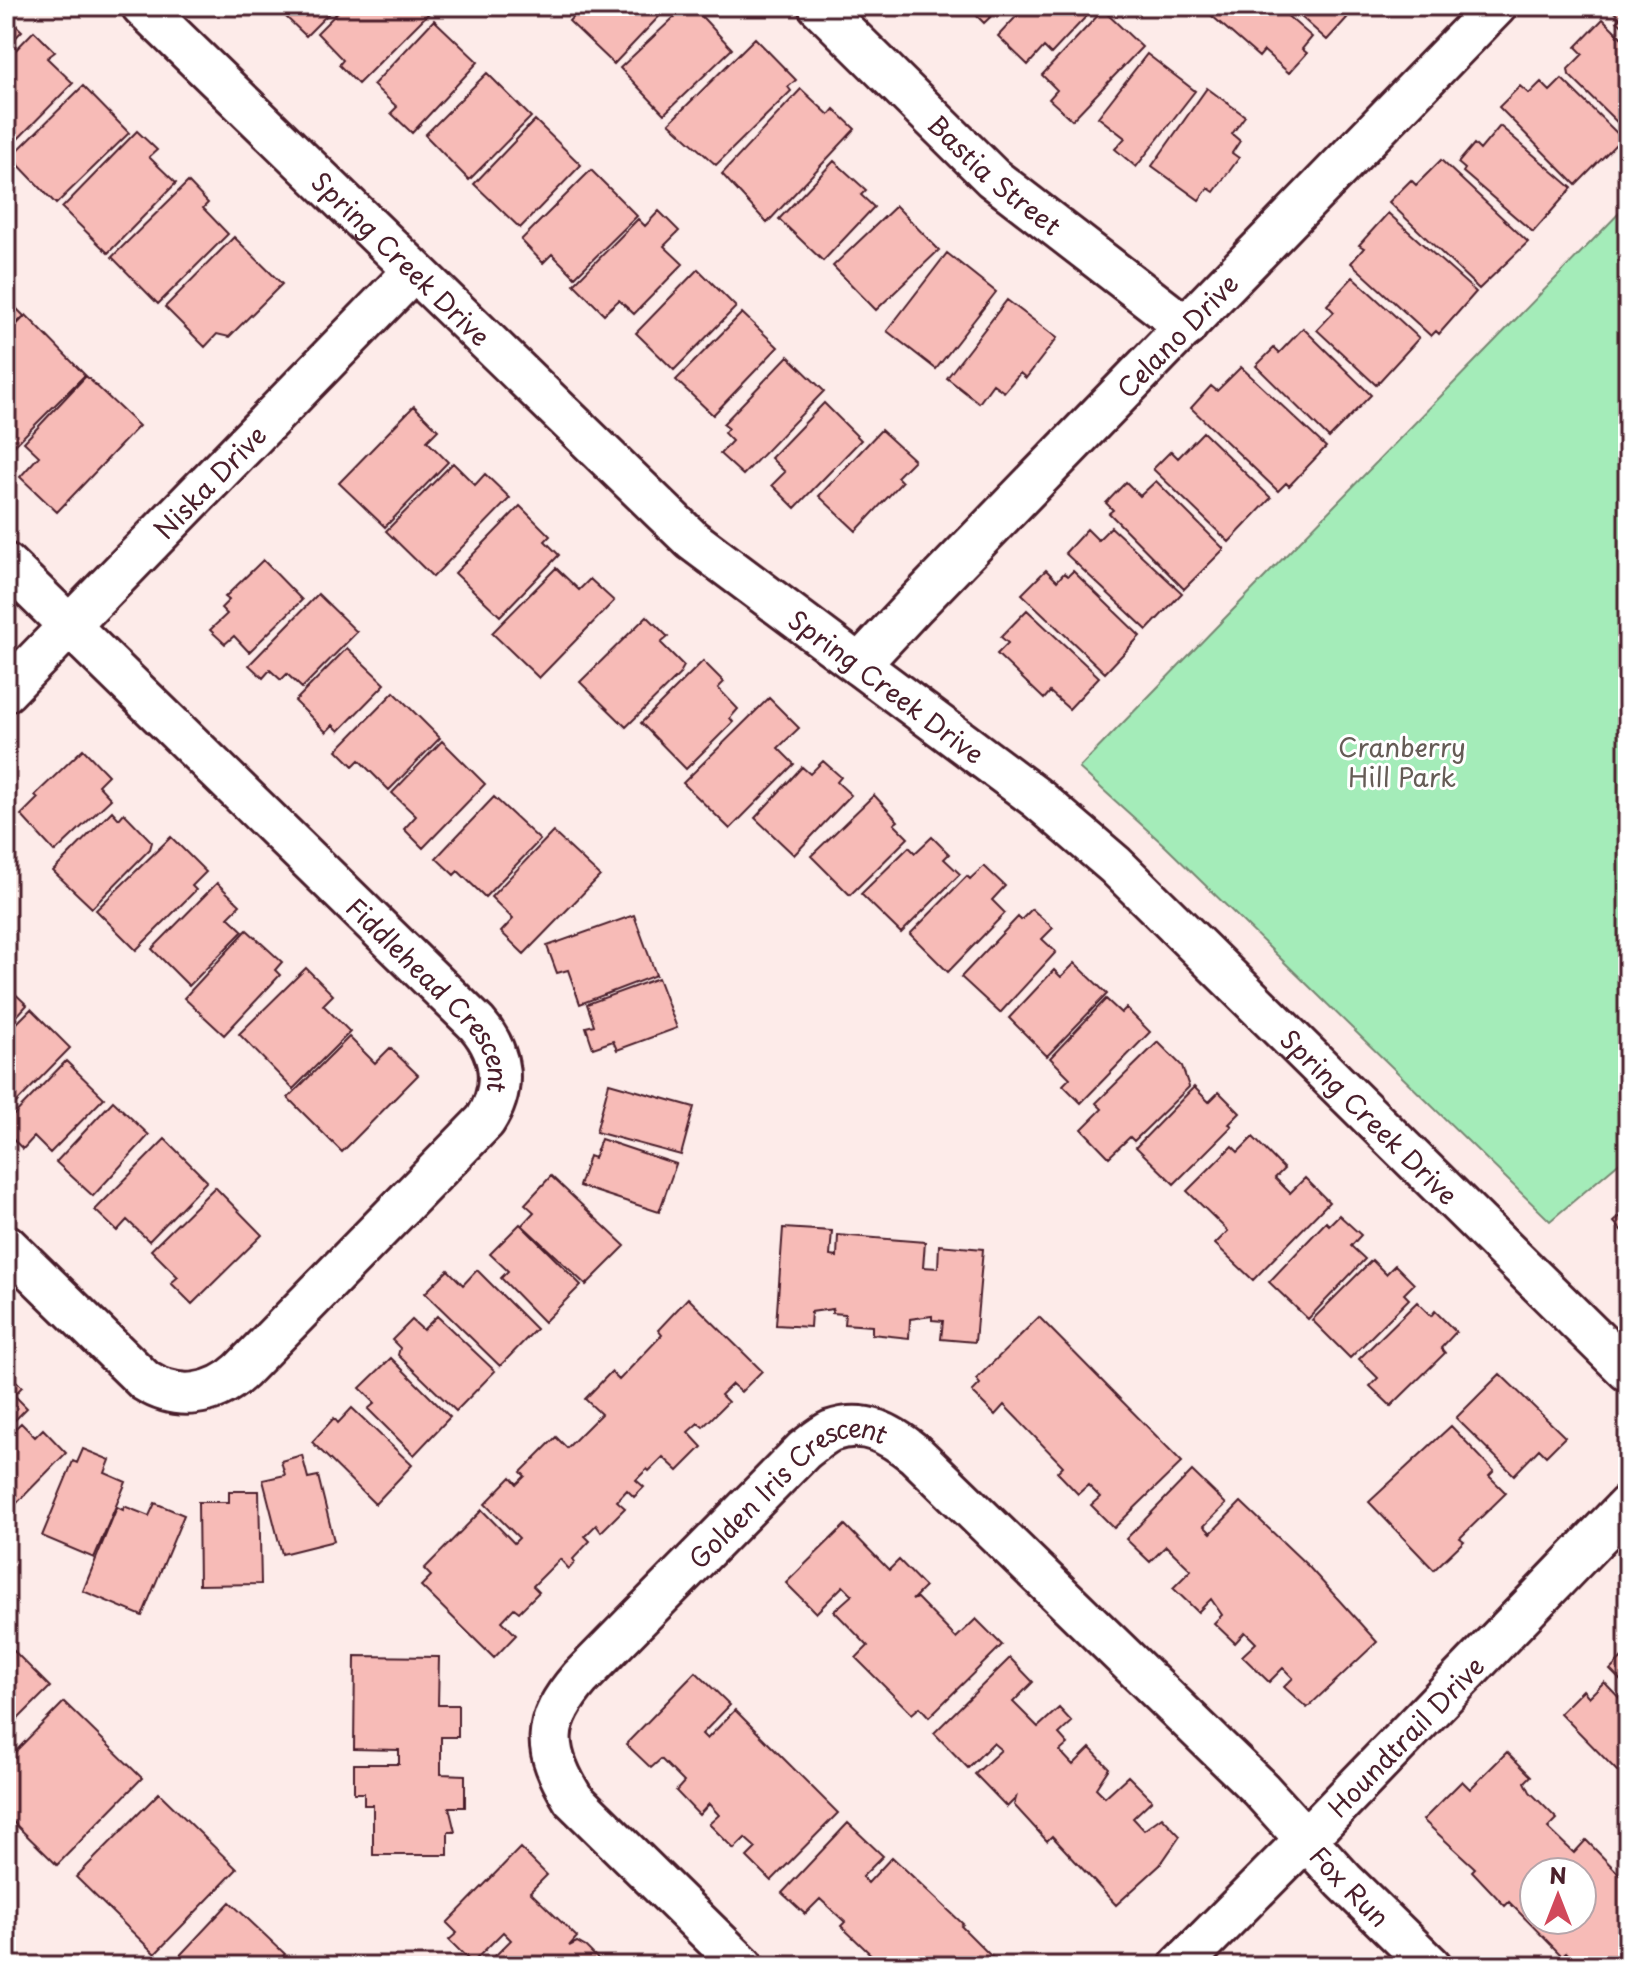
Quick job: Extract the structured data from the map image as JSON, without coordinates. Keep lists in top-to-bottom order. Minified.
{"streets":{"street":["Bastia Street","Spring Creek Drive","Celano Drive","Niska Drive","Fiddlehead Crescent","Golden Iris Crescent","Houndtrail Drive","Fox Run"]},"crossings":[["Bastia Street","Celano Drive"],["Spring Creek Drive","Celano Drive"],["Spring Creek Drive","Niska Drive"],["Niska Drive","Fiddlehead Crescent"],["Golden Iris Crescent","Houndtrail Drive"],["Golden Iris Crescent","Fox Run"],["Houndtrail Drive","Fox Run"]],"parks":["Cranberry Hill Park"],"north":"top"}
